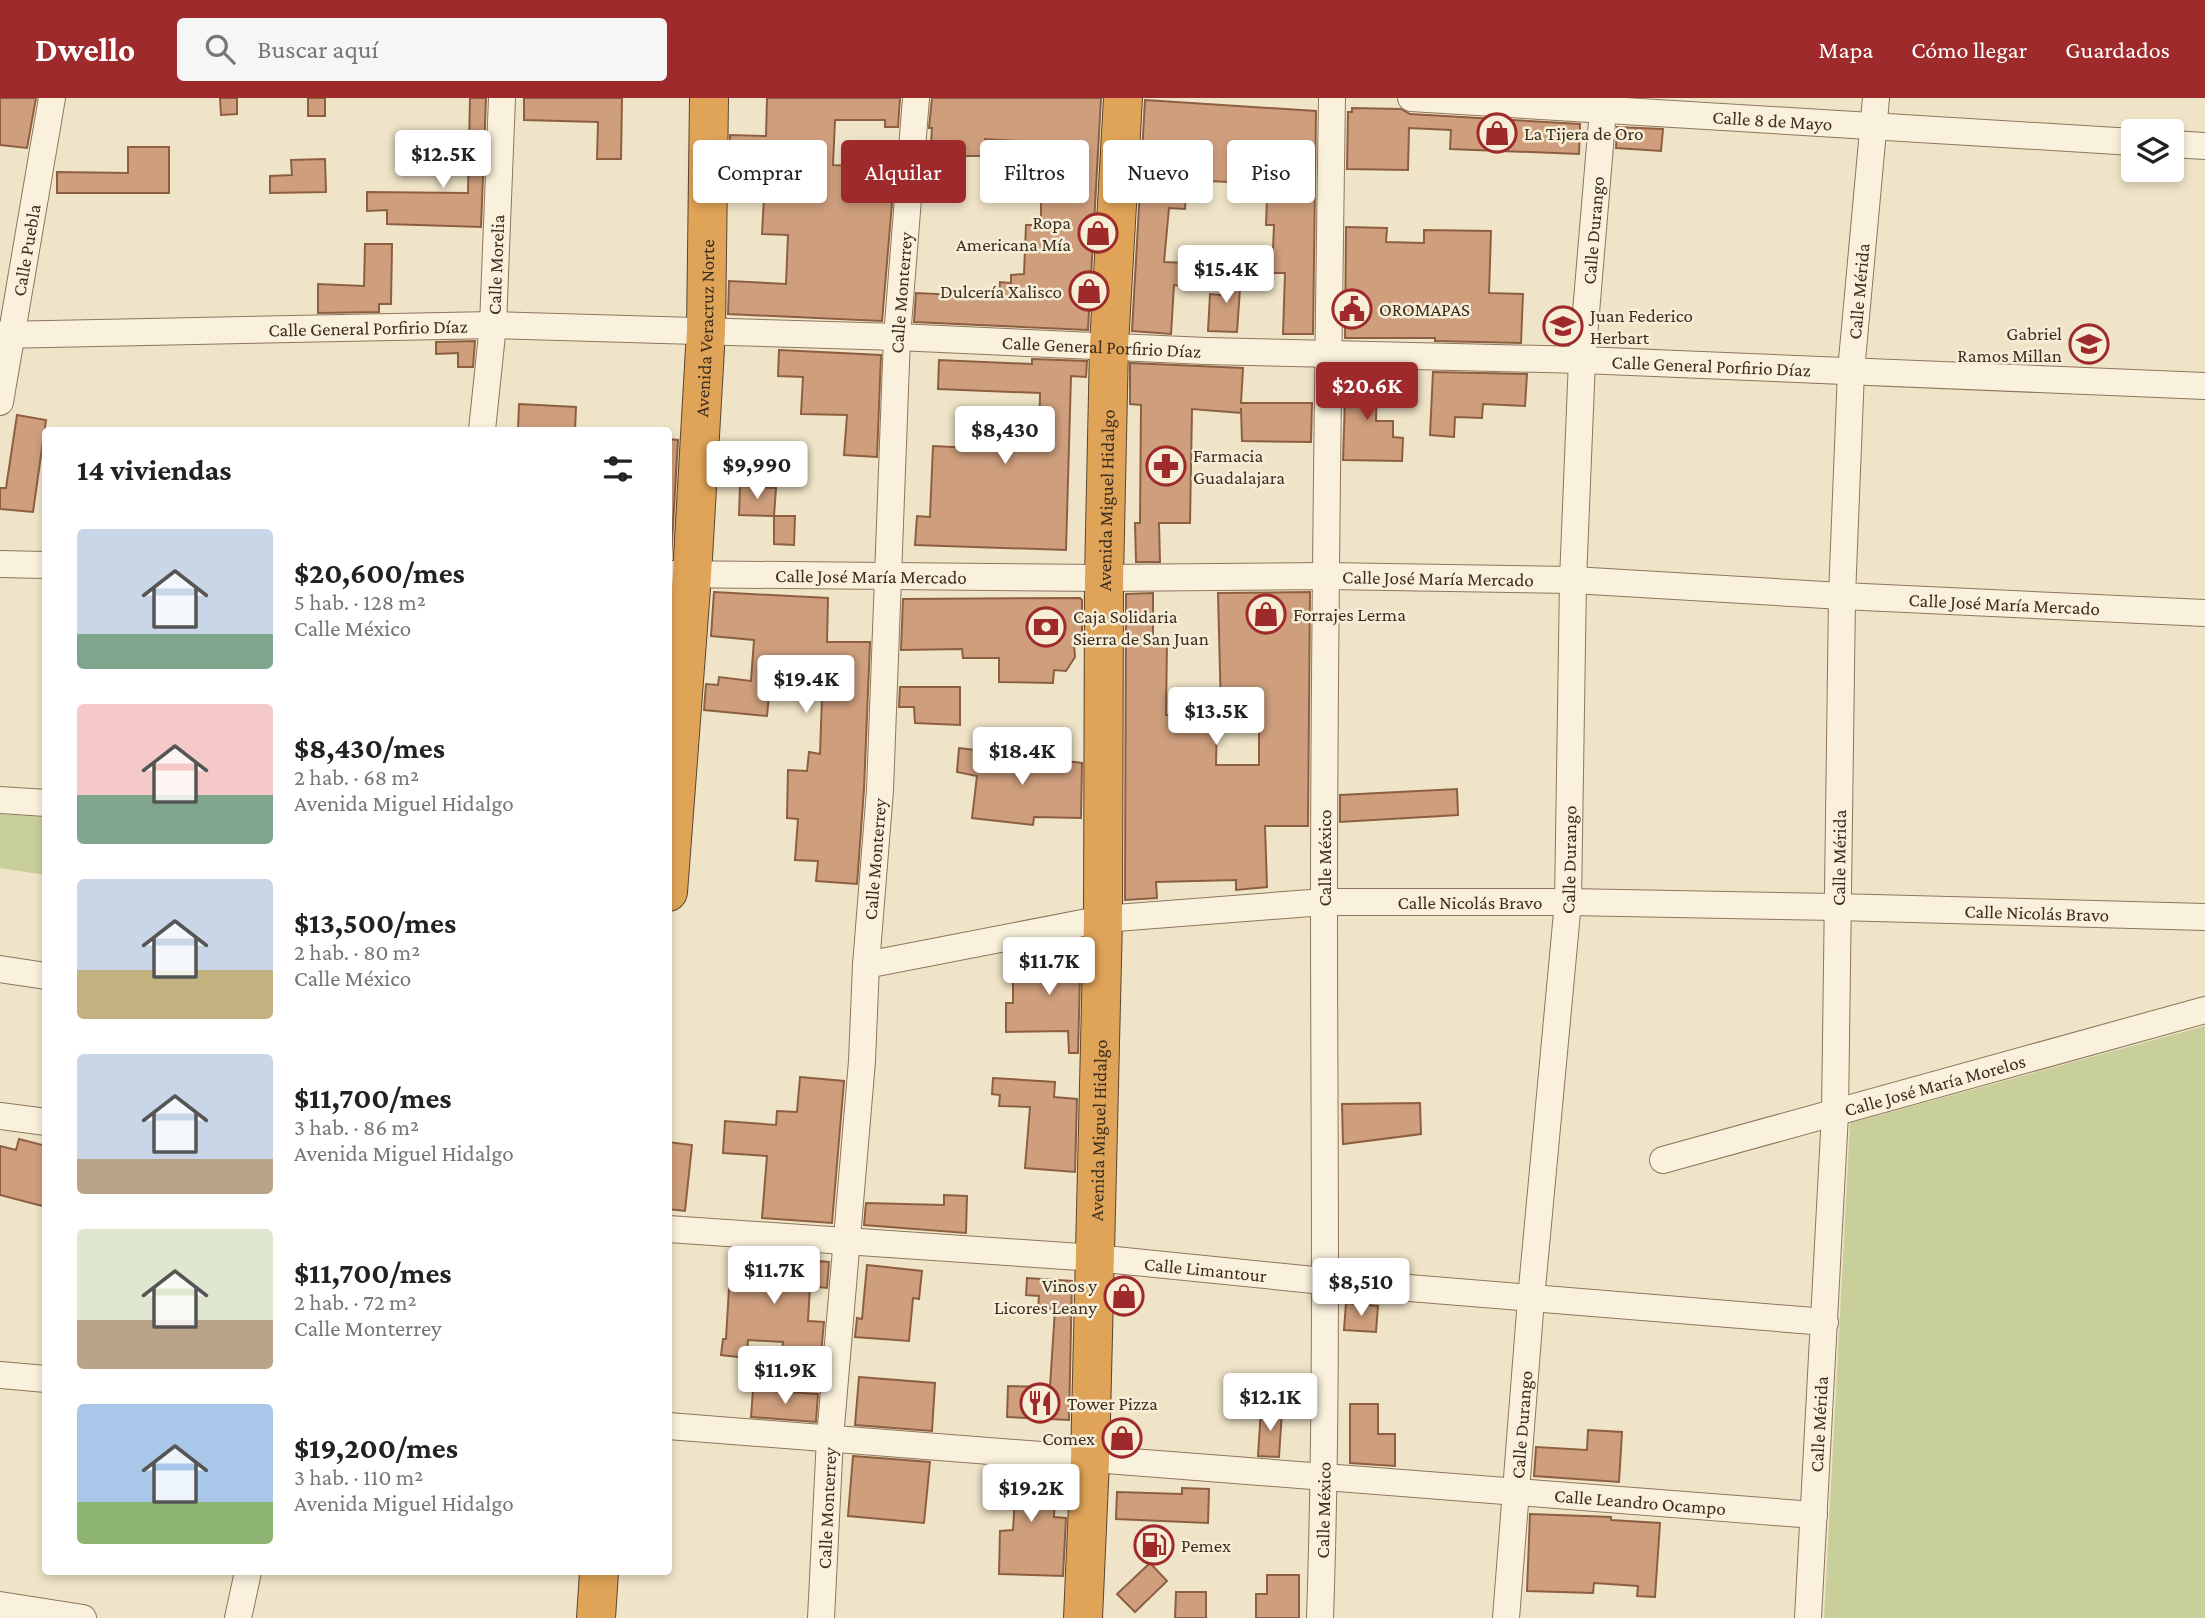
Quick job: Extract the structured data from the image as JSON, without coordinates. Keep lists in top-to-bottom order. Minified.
{"streets":{"highway":["Avenida Veracruz Norte","Avenida Miguel Hidalgo"],"street":["Calle 8 de Mayo","Calle Durango","Calle Puebla","Calle Morelia","Calle Mérida","Calle Monterrey","Calle General Porfirio Díaz","Calle José María Mercado","Calle México","Calle Nicolás Bravo","Calle José María Morelos","Calle Limantour","Calle Leandro Ocampo"]},"crossings":[["Calle 8 de Mayo","Calle Durango"],["Calle 8 de Mayo","Calle Mérida"],["Calle Durango","Calle General Porfirio Díaz"],["Calle Durango","Calle José María Mercado"],["Calle Durango","Calle Nicolás Bravo"],["Calle Durango","Calle Limantour"],["Calle Durango","Calle Leandro Ocampo"],["Calle Puebla","Calle General Porfirio Díaz"],["Calle Morelia","Calle General Porfirio Díaz"],["Calle Mérida","Calle General Porfirio Díaz"],["Calle Mérida","Calle José María Mercado"],["Calle Mérida","Calle Nicolás Bravo"],["Calle Mérida","Calle José María Morelos"],["Calle Mérida","Calle Limantour"],["Calle Mérida","Calle Leandro Ocampo"],["Calle Monterrey","Calle General Porfirio Díaz"],["Calle Monterrey","Calle José María Mercado"],["Calle Monterrey","Calle Nicolás Bravo"],["Calle Monterrey","Calle Limantour"],["Calle Monterrey","Calle Leandro Ocampo"],["Avenida Veracruz Norte","Calle General Porfirio Díaz"],["Avenida Veracruz Norte","Calle José María Mercado"],["Calle General Porfirio Díaz","Avenida Miguel Hidalgo"],["Calle General Porfirio Díaz","Calle México"],["Avenida Miguel Hidalgo","Calle José María Mercado"],["Avenida Miguel Hidalgo","Calle Nicolás Bravo"],["Avenida Miguel Hidalgo","Calle Limantour"],["Avenida Miguel Hidalgo","Calle Leandro Ocampo"],["Calle José María Mercado","Calle México"],["Calle México","Calle Nicolás Bravo"],["Calle México","Calle Limantour"],["Calle México","Calle Leandro Ocampo"]],"places":{"shop":["La Tijera de Oro","Ropa Americana Mía","Dulcería Xalisco","Forrajes Lerma","Vinos y Licores Leany","Comex"],"public building":["OROMAPAS"],"school or university":["Juan Federico Herbart","Gabriel Ramos Millan"],"pharmacy":["Farmacia Guadalajara"],"bank":["Caja Solidaria Sierra de San Juan"],"restaurant":["Tower Pizza"],"fuel station":["Pemex"]},"page":{"header":"Dwello","search":"Buscar aquí","nav":["Mapa","Cómo llegar","Guardados"],"price":["$12.5K","$15.4K","$20.6K","$8,430","$9,990","$19.4K","$13.5K","$18.4K","$11.7K","$11.7K","$8,510","$11.9K","$12.1K","$19.2K"],"chip":["Comprar","Alquilar","Filtros","Nuevo","Piso"],"heading":"14 viviendas","list":[{"name":"$20,600/mes","note":"5 hab. · 128 m² · Calle México"},{"name":"$8,430/mes","note":"2 hab. · 68 m² · Avenida Miguel Hidalgo"},{"name":"$13,500/mes","note":"2 hab. · 80 m² · Calle México"},{"name":"$11,700/mes","note":"3 hab. · 86 m² · Avenida Miguel Hidalgo"},{"name":"$11,700/mes","note":"2 hab. · 72 m² · Calle Monterrey"},{"name":"$19,200/mes","note":"3 hab. · 110 m² · Avenida Miguel Hidalgo"}]}}
